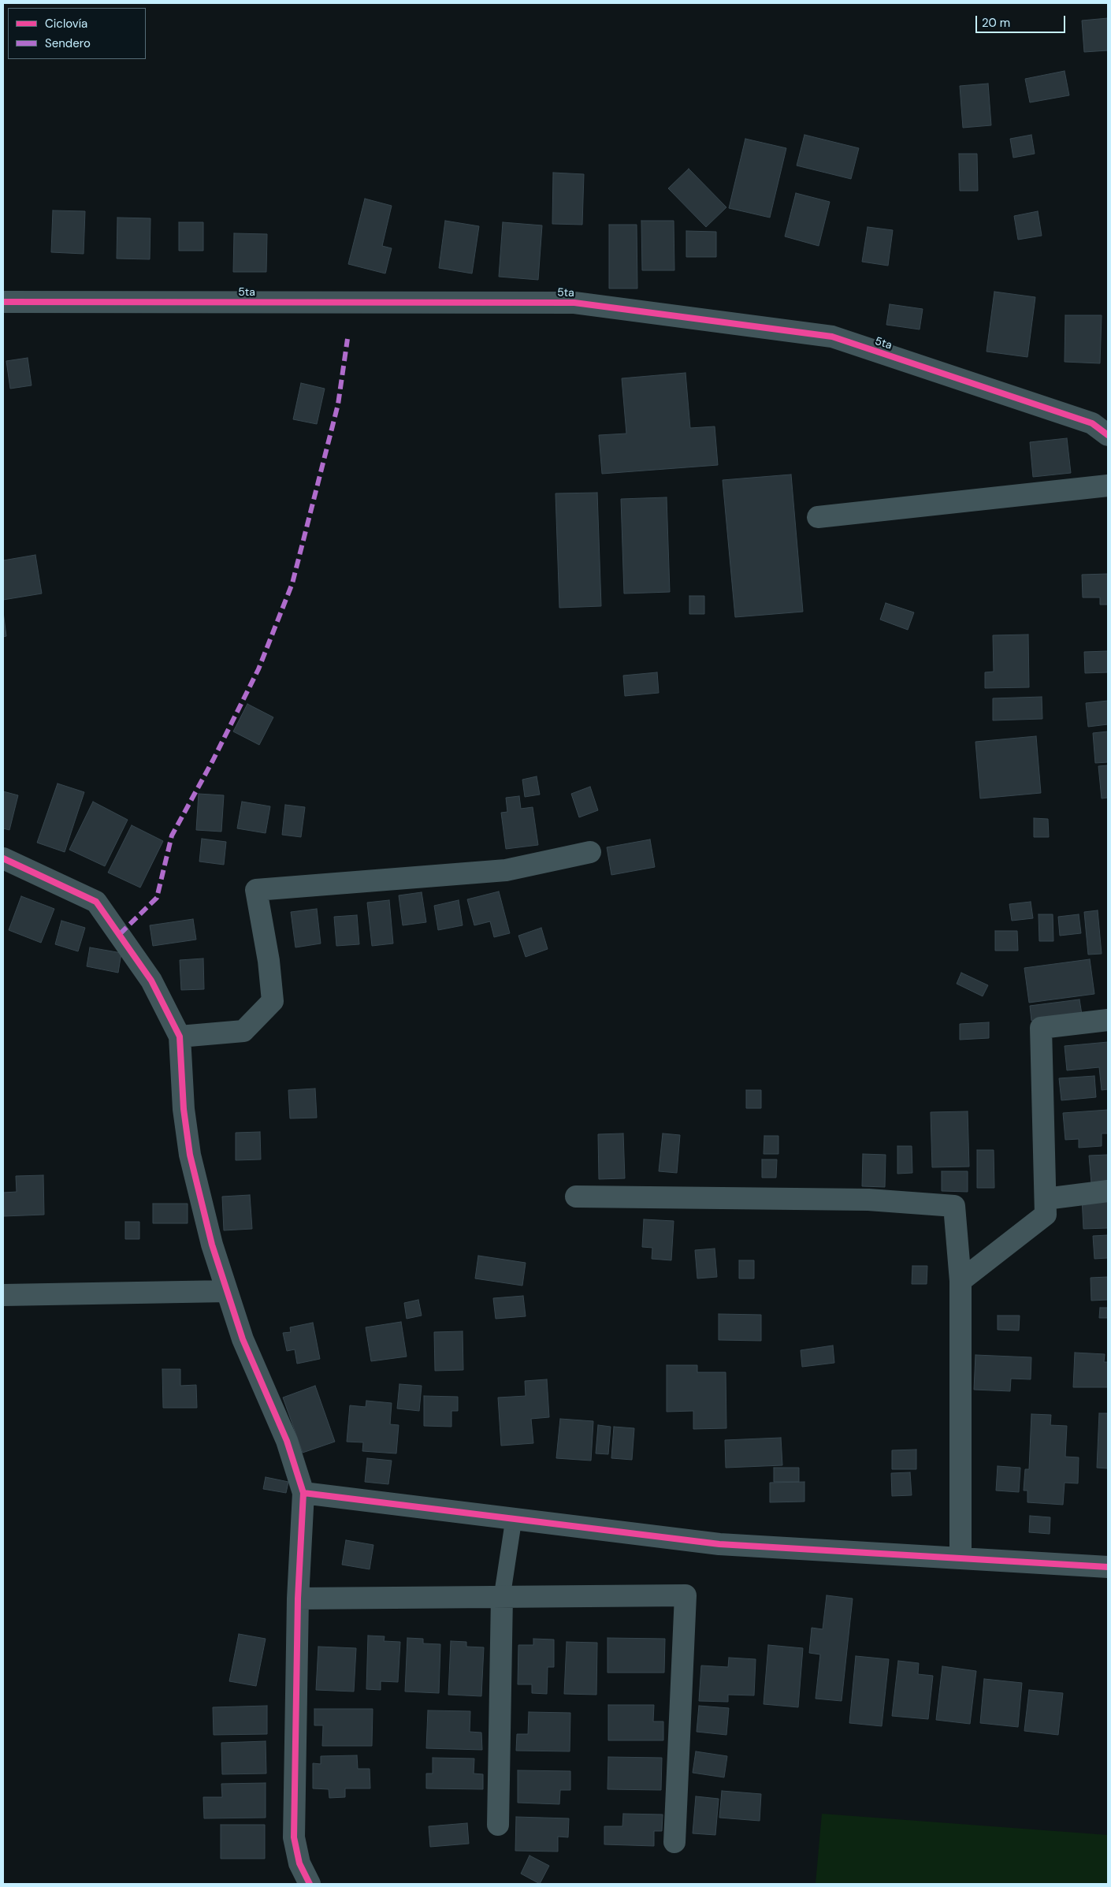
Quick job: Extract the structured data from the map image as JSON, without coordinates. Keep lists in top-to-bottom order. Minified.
{"streets":{"street":["5ta"]},"legend":["Ciclovía","Sendero"],"scale_bar":"20 m"}
